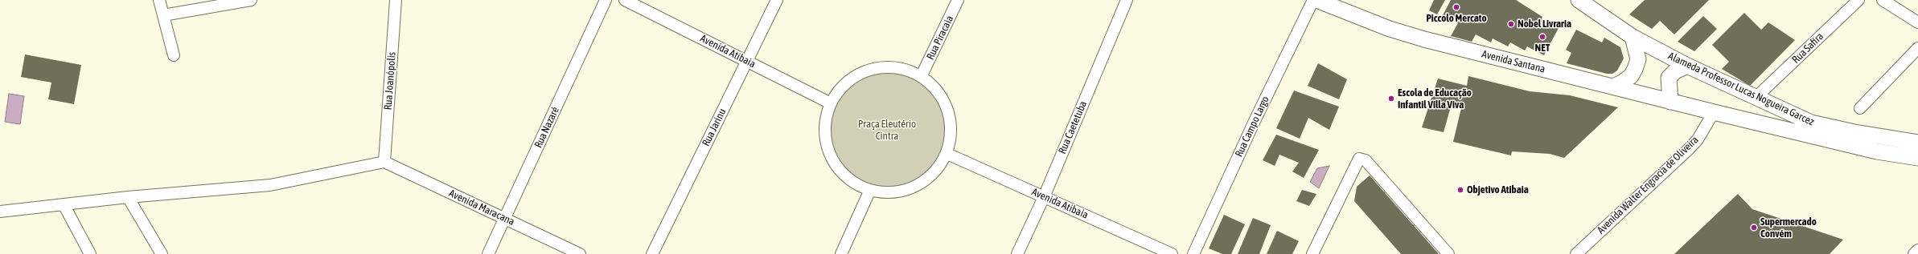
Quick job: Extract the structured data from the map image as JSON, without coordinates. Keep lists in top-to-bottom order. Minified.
{"streets":{"main road":["Avenida Santana","Alameda Professor Lucas Nogueira Garcez"],"street":["Rua Piracaia","Rua Safira","Avenida Atibaia","Rua Joanópolis","Rua Campo Largo","Rua Nazaré","Rua Jarinu","Rua Caetetuba","Avenida Walter Engracia de Oliveira","Avenida Maracana"]},"crossings":[["Rua Safira","Alameda Professor Lucas Nogueira Garcez"],["Avenida Atibaia","Rua Jarinu"],["Avenida Atibaia","Rua Caetetuba"],["Avenida Santana","Alameda Professor Lucas Nogueira Garcez"],["Avenida Santana","Avenida Walter Engracia de Oliveira"],["Rua Joanópolis","Avenida Maracana"],["Alameda Professor Lucas Nogueira Garcez","Avenida Walter Engracia de Oliveira"],["Rua Nazaré","Avenida Maracana"]],"parks":["Praça Eleutério Cintra"],"places":["Piccolo Mercato","Nobel Livraria","NET","Escola de Educação Infantil Villa Viva","Objetivo Atibaia","Supermercado Convém"]}
